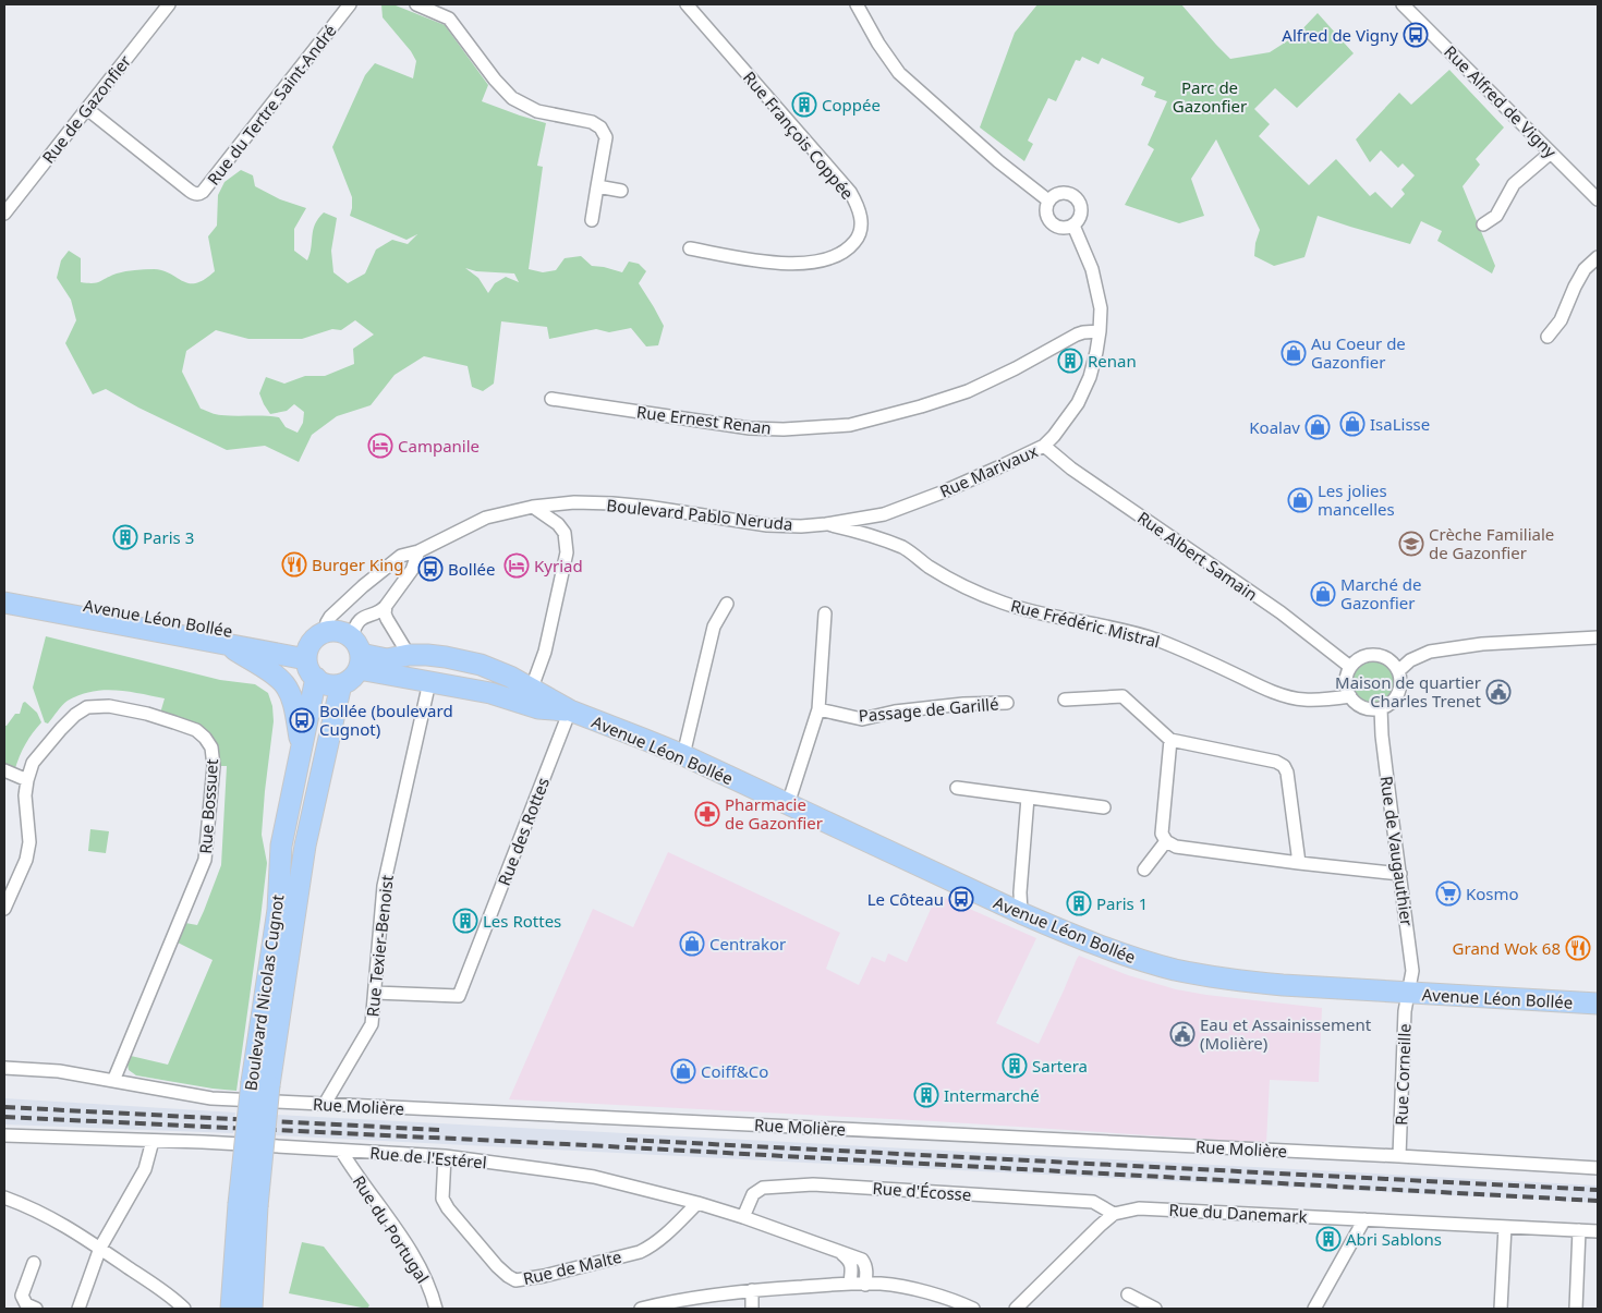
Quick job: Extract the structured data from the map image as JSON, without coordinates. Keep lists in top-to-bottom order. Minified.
{"streets":{"main road":["Avenue Léon Bollée","Boulevard Nicolas Cugnot"],"street":["Rue Alfred de Vigny","Rue du Tertre Saint-André","Rue de Gazonfier","Rue François Coppée","Rue Ernest Renan","Rue Marivaux","Boulevard Pablo Neruda","Rue Albert Samain","Rue Frédéric Mistral","Passage de Garillé","Rue Bossuet","Rue des Rottes","Rue de Vaugauthier","Rue Texier-Benoist","Rue Corneille","Rue Molière","Rue de l'Estérel","Rue d'Écosse","Rue du Danemark","Rue du Portugal","Rue de Malte"]},"crossings":[["Rue du Tertre Saint-André","Rue de Gazonfier"],["Rue Ernest Renan","Rue Marivaux"],["Rue Marivaux","Boulevard Pablo Neruda"],["Rue Marivaux","Rue Albert Samain"],["Rue Marivaux","Rue Frédéric Mistral"],["Boulevard Pablo Neruda","Avenue Léon Bollée"],["Boulevard Pablo Neruda","Rue Frédéric Mistral"],["Boulevard Pablo Neruda","Boulevard Nicolas Cugnot"],["Rue Albert Samain","Rue Frédéric Mistral"],["Rue Albert Samain","Rue de Vaugauthier"],["Avenue Léon Bollée","Rue des Rottes"],["Avenue Léon Bollée","Rue de Vaugauthier"],["Avenue Léon Bollée","Rue Texier-Benoist"],["Avenue Léon Bollée","Boulevard Nicolas Cugnot"],["Avenue Léon Bollée","Rue Corneille"],["Rue Frédéric Mistral","Rue de Vaugauthier"],["Rue Bossuet","Rue Molière"],["Rue des Rottes","Rue Texier-Benoist"],["Rue de Vaugauthier","Rue Corneille"],["Rue Texier-Benoist","Rue Molière"],["Rue Corneille","Rue Molière"],["Rue de l'Estérel","Rue d'Écosse"],["Rue de l'Estérel","Rue du Portugal"],["Rue de l'Estérel","Rue de Malte"],["Rue d'Écosse","Rue du Danemark"]],"parks":["Parc de Gazonfier"],"places":{"bus stop":["Alfred de Vigny","Bollée","Bollée (boulevard Cugnot)","Le Côteau"],"building":["Coppée","Renan","Paris 3","Paris 1","Les Rottes","Sartera","Intermarché","Abri Sablons"],"shop":["Au Coeur de Gazonfier","IsaLisse","Koalav","Les jolies mancelles","Marché de Gazonfier","Centrakor","Coiff&Co"],"hotel":["Campanile","Kyriad"],"school or university":["Crèche Familiale de Gazonfier"],"restaurant":["Burger King","Grand Wok 68"],"public building":["Maison de quartier Charles Trenet","Eau et Assainissement (Molière)"],"pharmacy":["Pharmacie de Gazonfier"],"supermarket":["Kosmo"]}}
